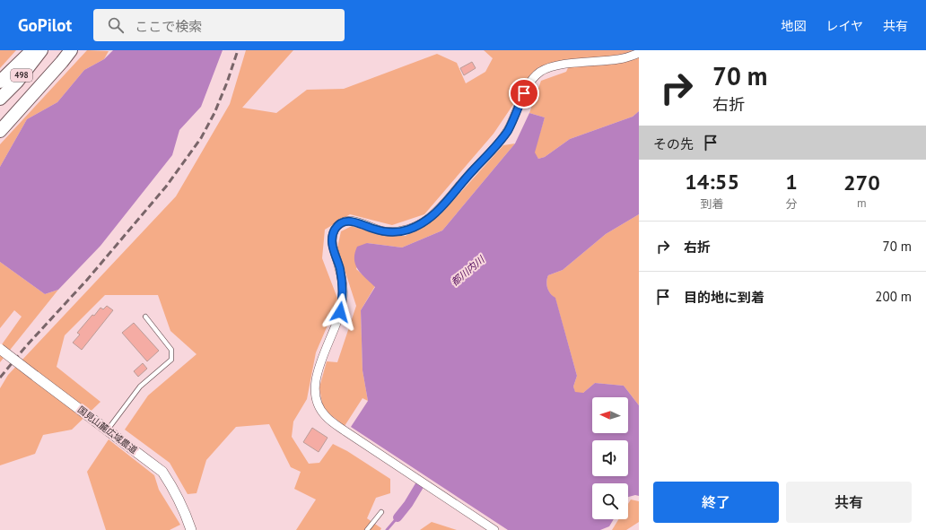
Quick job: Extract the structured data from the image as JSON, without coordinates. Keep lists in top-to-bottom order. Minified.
{"streets":{"highway":["498"],"street":["国見山麓広域農道"]},"water":["都川内川"],"north":"left","page":{"header":"GoPilot","search":"ここで検索","nav":["地図","レイヤ","共有"],"turn":["70 m","右折"],"then":"その先","eta":["14:55","到着","1","分","270","m"],"list":[{"name":"右折","value":"70 m"},{"name":"目的地に到着","value":"200 m"}],"buttons":["終了","共有"]}}
